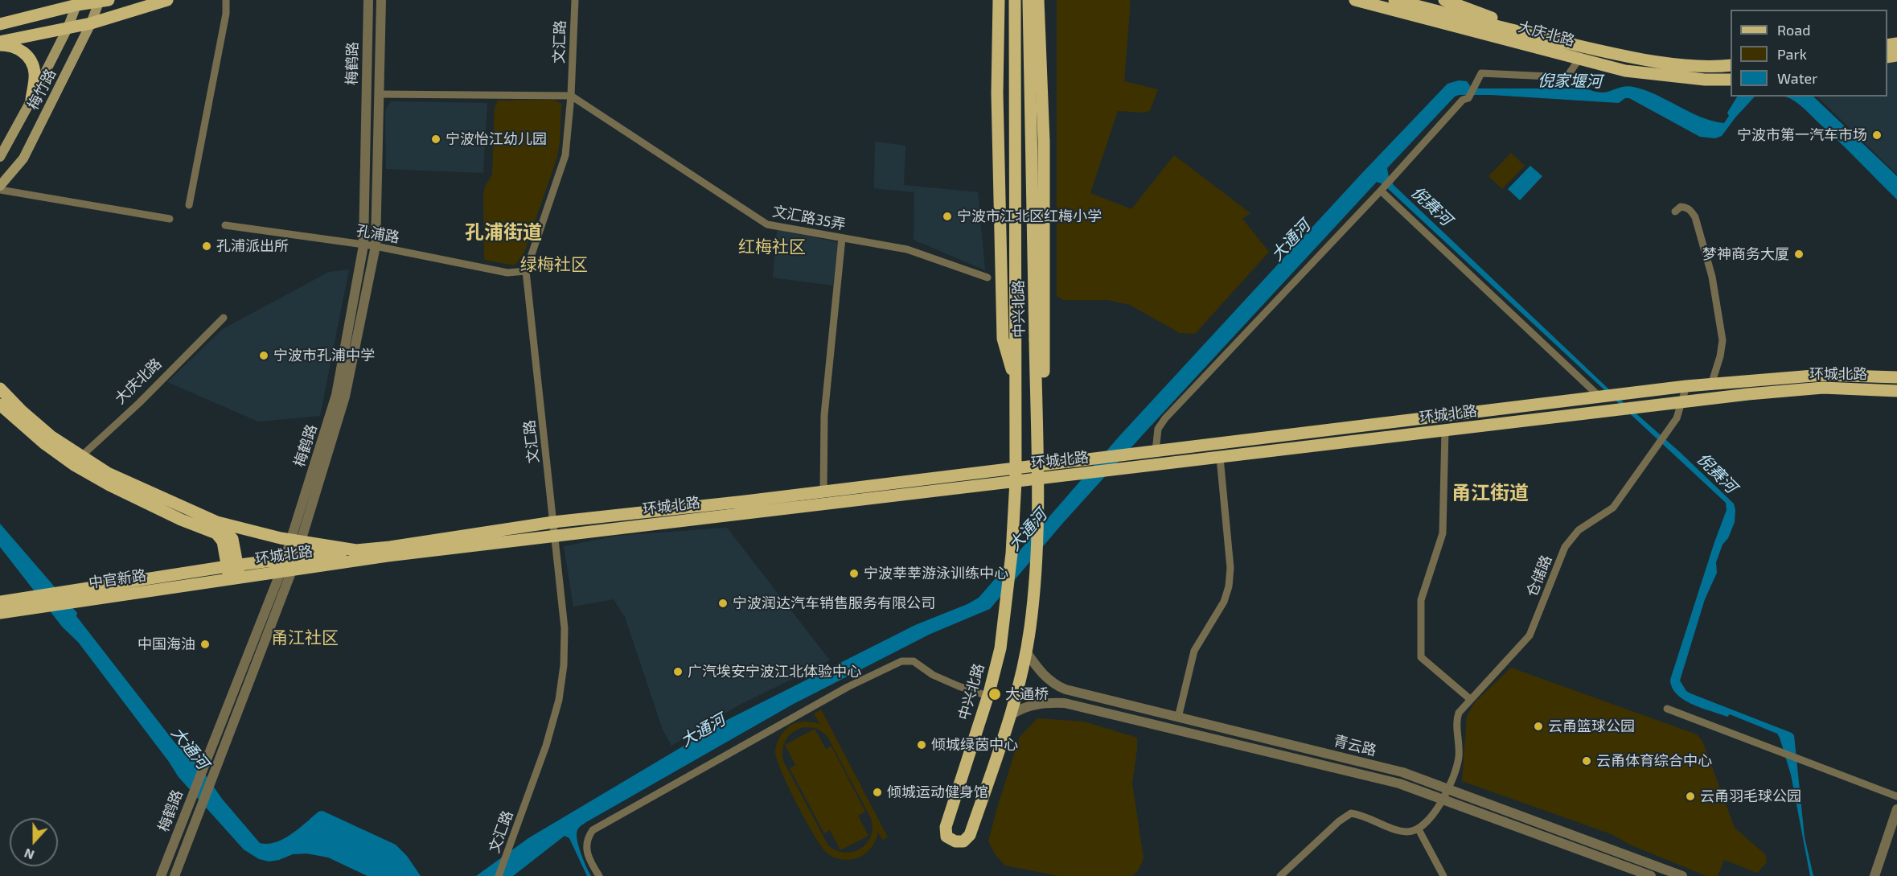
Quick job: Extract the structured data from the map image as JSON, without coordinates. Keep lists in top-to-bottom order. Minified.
{"streets":{"main road":["大庆北路","梅竹路","中兴北路","环城北路","中官新路"],"street":["文汇路","梅鹤路","文汇路35弄","孔浦路","仓储路","青云路"]},"crossings":[["大庆北路","环城北路"],["文汇路","文汇路35弄"],["文汇路","孔浦路"],["文汇路","环城北路"],["梅鹤路","孔浦路"],["梅鹤路","环城北路"],["中兴北路","环城北路"],["中兴北路","青云路"],["环城北路","仓储路"],["环城北路","中官新路"],["仓储路","青云路"]],"districts":["孔浦街道","红梅社区","绿梅社区","甬江街道","甬江社区"],"water":["倪家堰河","倪赛河","大通河"],"places":["宁波市第一汽车市场","宁波怡江幼儿园","宁波市江北区红梅小学","孔浦派出所","梦神商务大厦","宁波市孔浦中学","宁波莘莘游泳训练中心","宁波润达汽车销售服务有限公司","中国海油","广汽埃安宁波江北体验中心","大通桥","云甬篮球公园","倾城绿茵中心","云甬体育综合中心","倾城运动健身馆","云甬羽毛球公园"],"legend":["Road","Park","Water"],"north":"bottom"}
